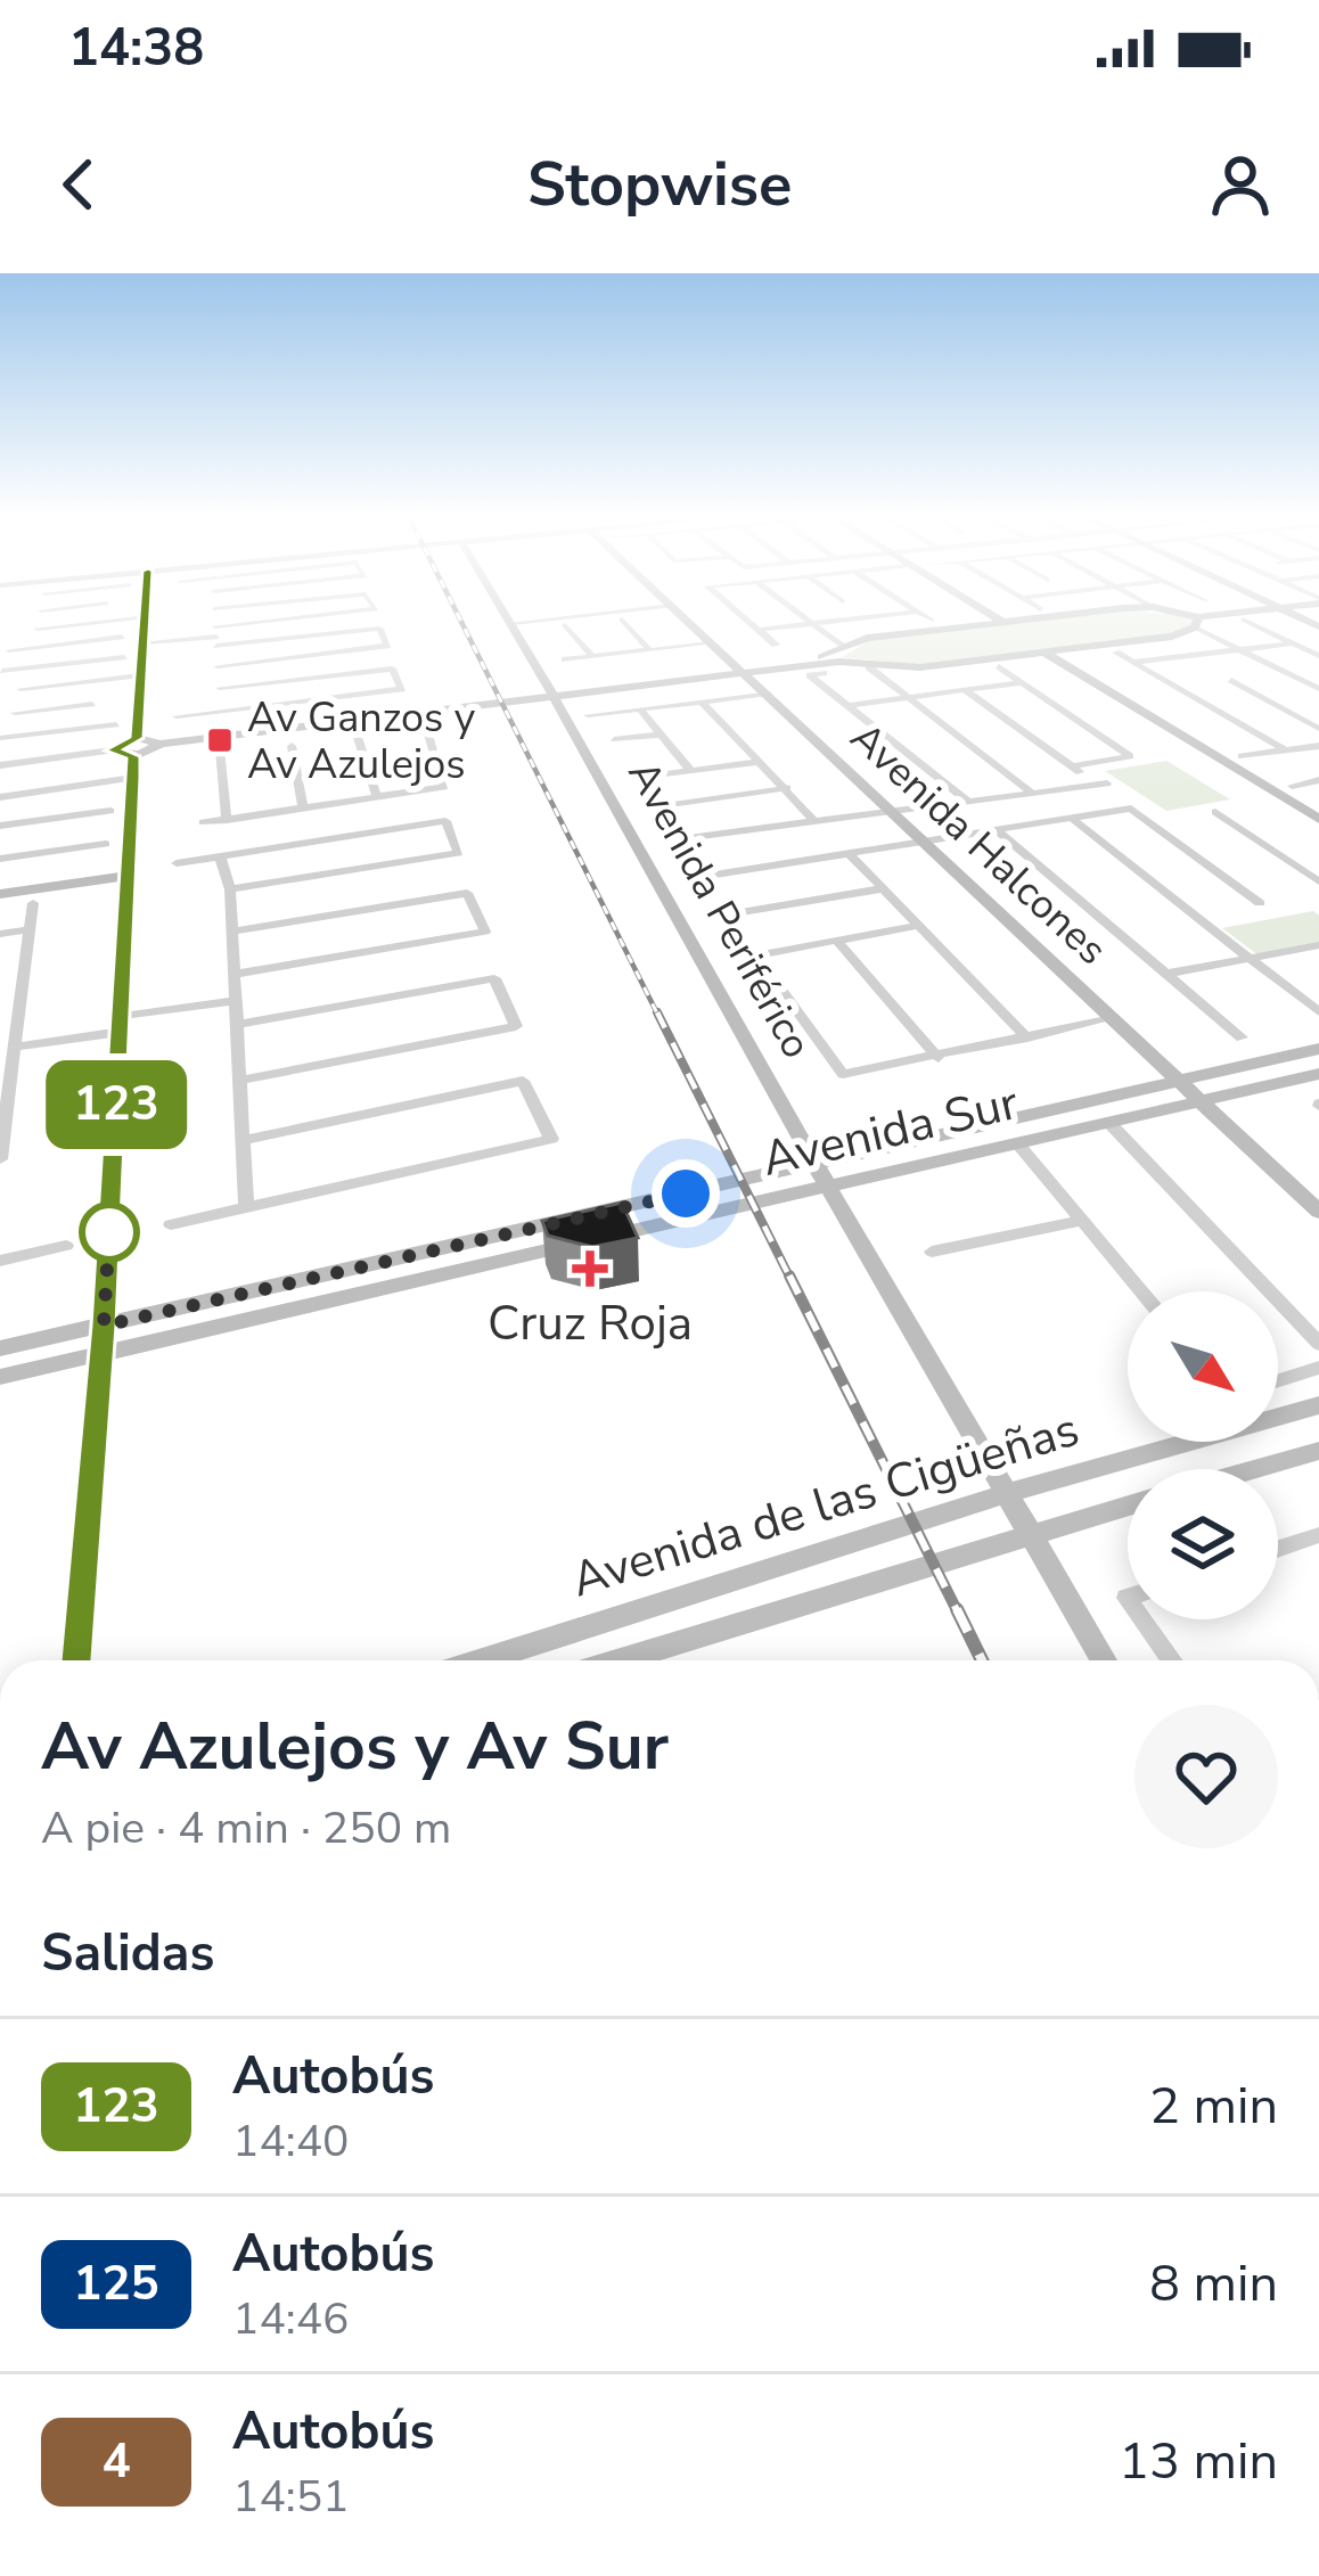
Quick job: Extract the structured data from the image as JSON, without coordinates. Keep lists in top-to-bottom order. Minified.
{"streets":{"main road":["Avenida Halcones","Avenida Periférico","Avenida Sur","Avenida de las Cigüeñas"]},"crossings":[["Avenida Halcones","Avenida Sur"],["Avenida Periférico","Avenida Sur"],["Avenida Periférico","Avenida de las Cigüeñas"]],"places":{"transit":["Av Ganzos y Av Azulejos"],"health":["Cruz Roja"]},"lines":["bus line 123"],"north":"bottom right","page":{"status":"14:38","header":"Stopwise","on_map":"123","heading":[["Av Azulejos y Av Sur","A pie · 4 min · 250 m"],"Salidas"],"list":[{"mark":"123","name":"Autobús","note":"14:40","value":"2 min"},{"mark":"125","name":"Autobús","note":"14:46","value":"8 min"},{"mark":"4","name":"Autobús","note":"14:51","value":"13 min"}]}}
